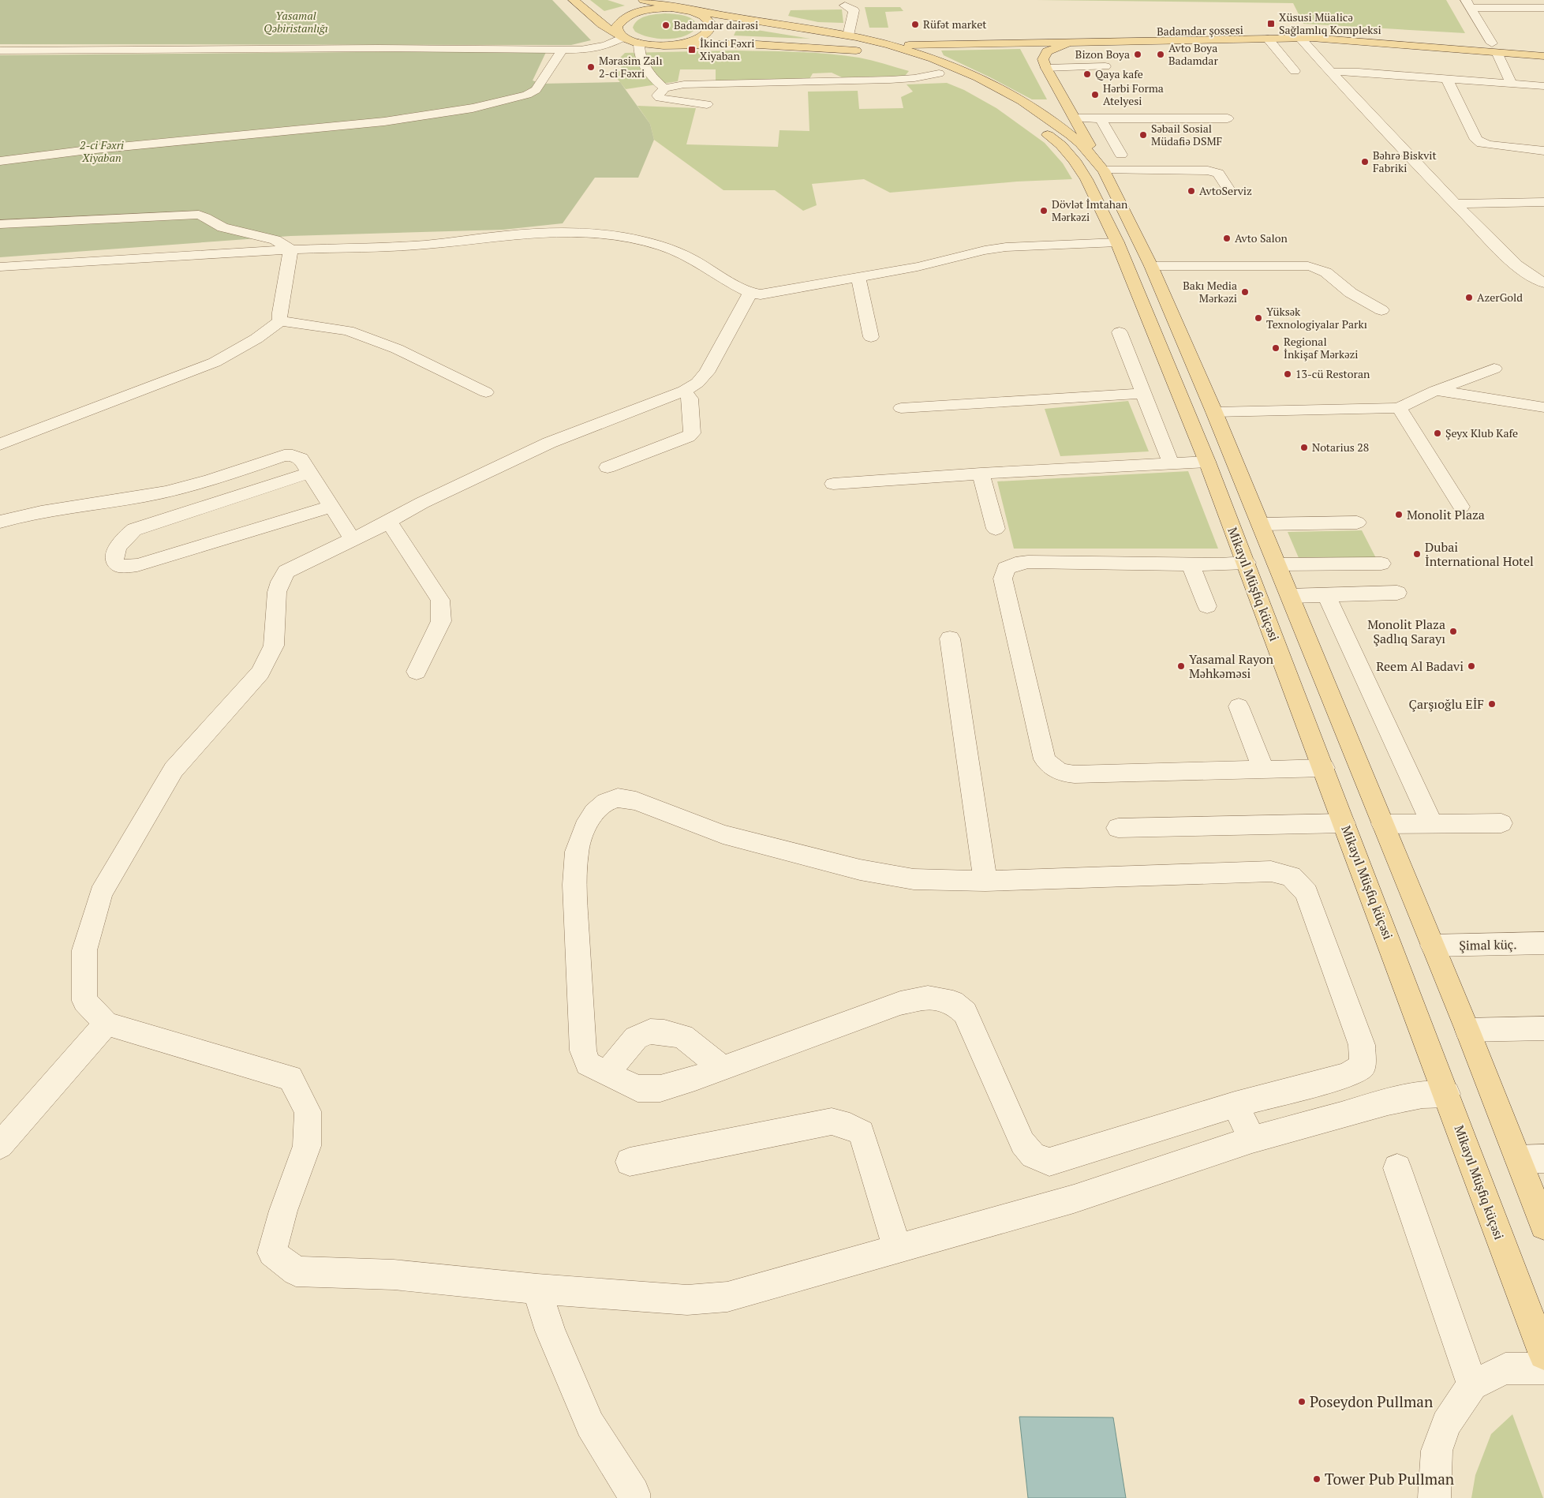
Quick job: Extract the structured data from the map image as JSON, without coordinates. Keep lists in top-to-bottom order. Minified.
{"streets":{"main road":["Badamdar şossesi","Mikayıl Müşfiq küçəsi"],"street":["Şimal küç."]},"parks":["Yasamal Qəbiristanlığı","2-ci Fəxri Xiyaban"],"places":{"transit":["Xüsusi Müalicə Sağlamlıq Kompleksi","İkinci Fəxri Xiyaban"],"other":["Rüfət market","Badamdar dairəsi","Bizon Boya","Avto Boya Badamdar","Mərasim Zalı 2-ci Fəxri","Qaya kafe","Hərbi Forma Atelyesi","Səbail Sosial Müdafiə DSMF","Bəhrə Biskvit Fabriki","AvtoServiz","Dövlət İmtahan Mərkəzi","Avto Salon","Bakı Media Mərkəzi","AzerGold","Yüksək Texnologiyalar Parkı","Regional İnkişaf Mərkəzi","13-cü Restoran","Şeyx Klub Kafe","Notarius 28","Monolit Plaza","Dubai İnternational Hotel","Monolit Plaza Şadlıq Sarayı","Yasamal Rayon Məhkəməsi","Reem Al Badavi","Çarşıoğlu EİF","Poseydon Pullman","Tower Pub Pullman"]}}
